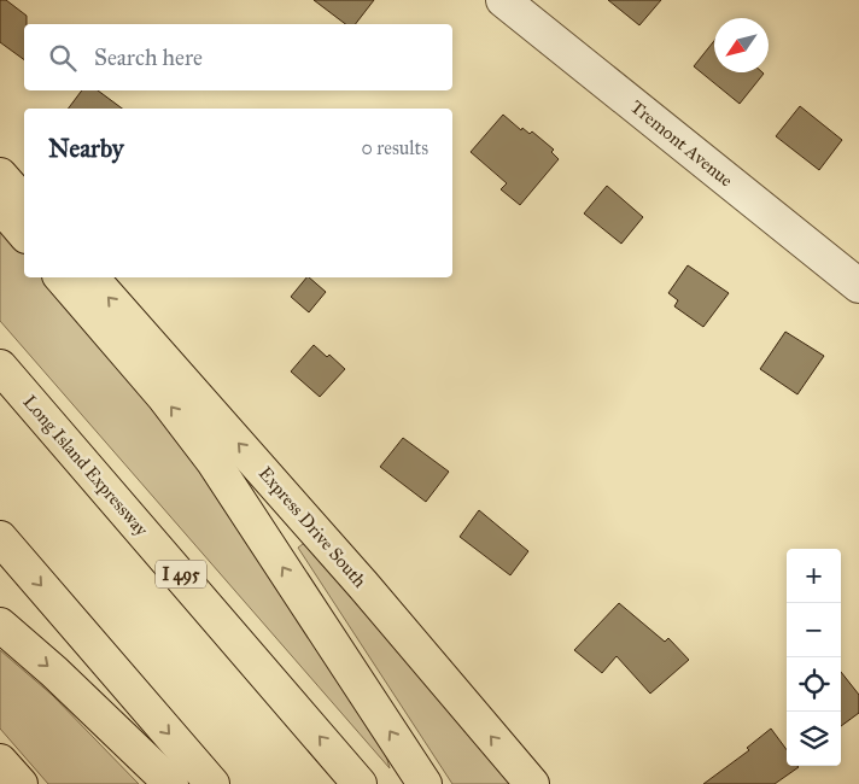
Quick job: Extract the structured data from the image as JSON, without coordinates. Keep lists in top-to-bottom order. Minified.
{"streets":{"main road":["Long Island Expressway","Express Drive South","I 495"],"street":["Tremont Avenue"]},"north":"bottom left","page":{"search":"Search here","heading":["Nearby","0 results"],"map_buttons":["+","−"]}}
